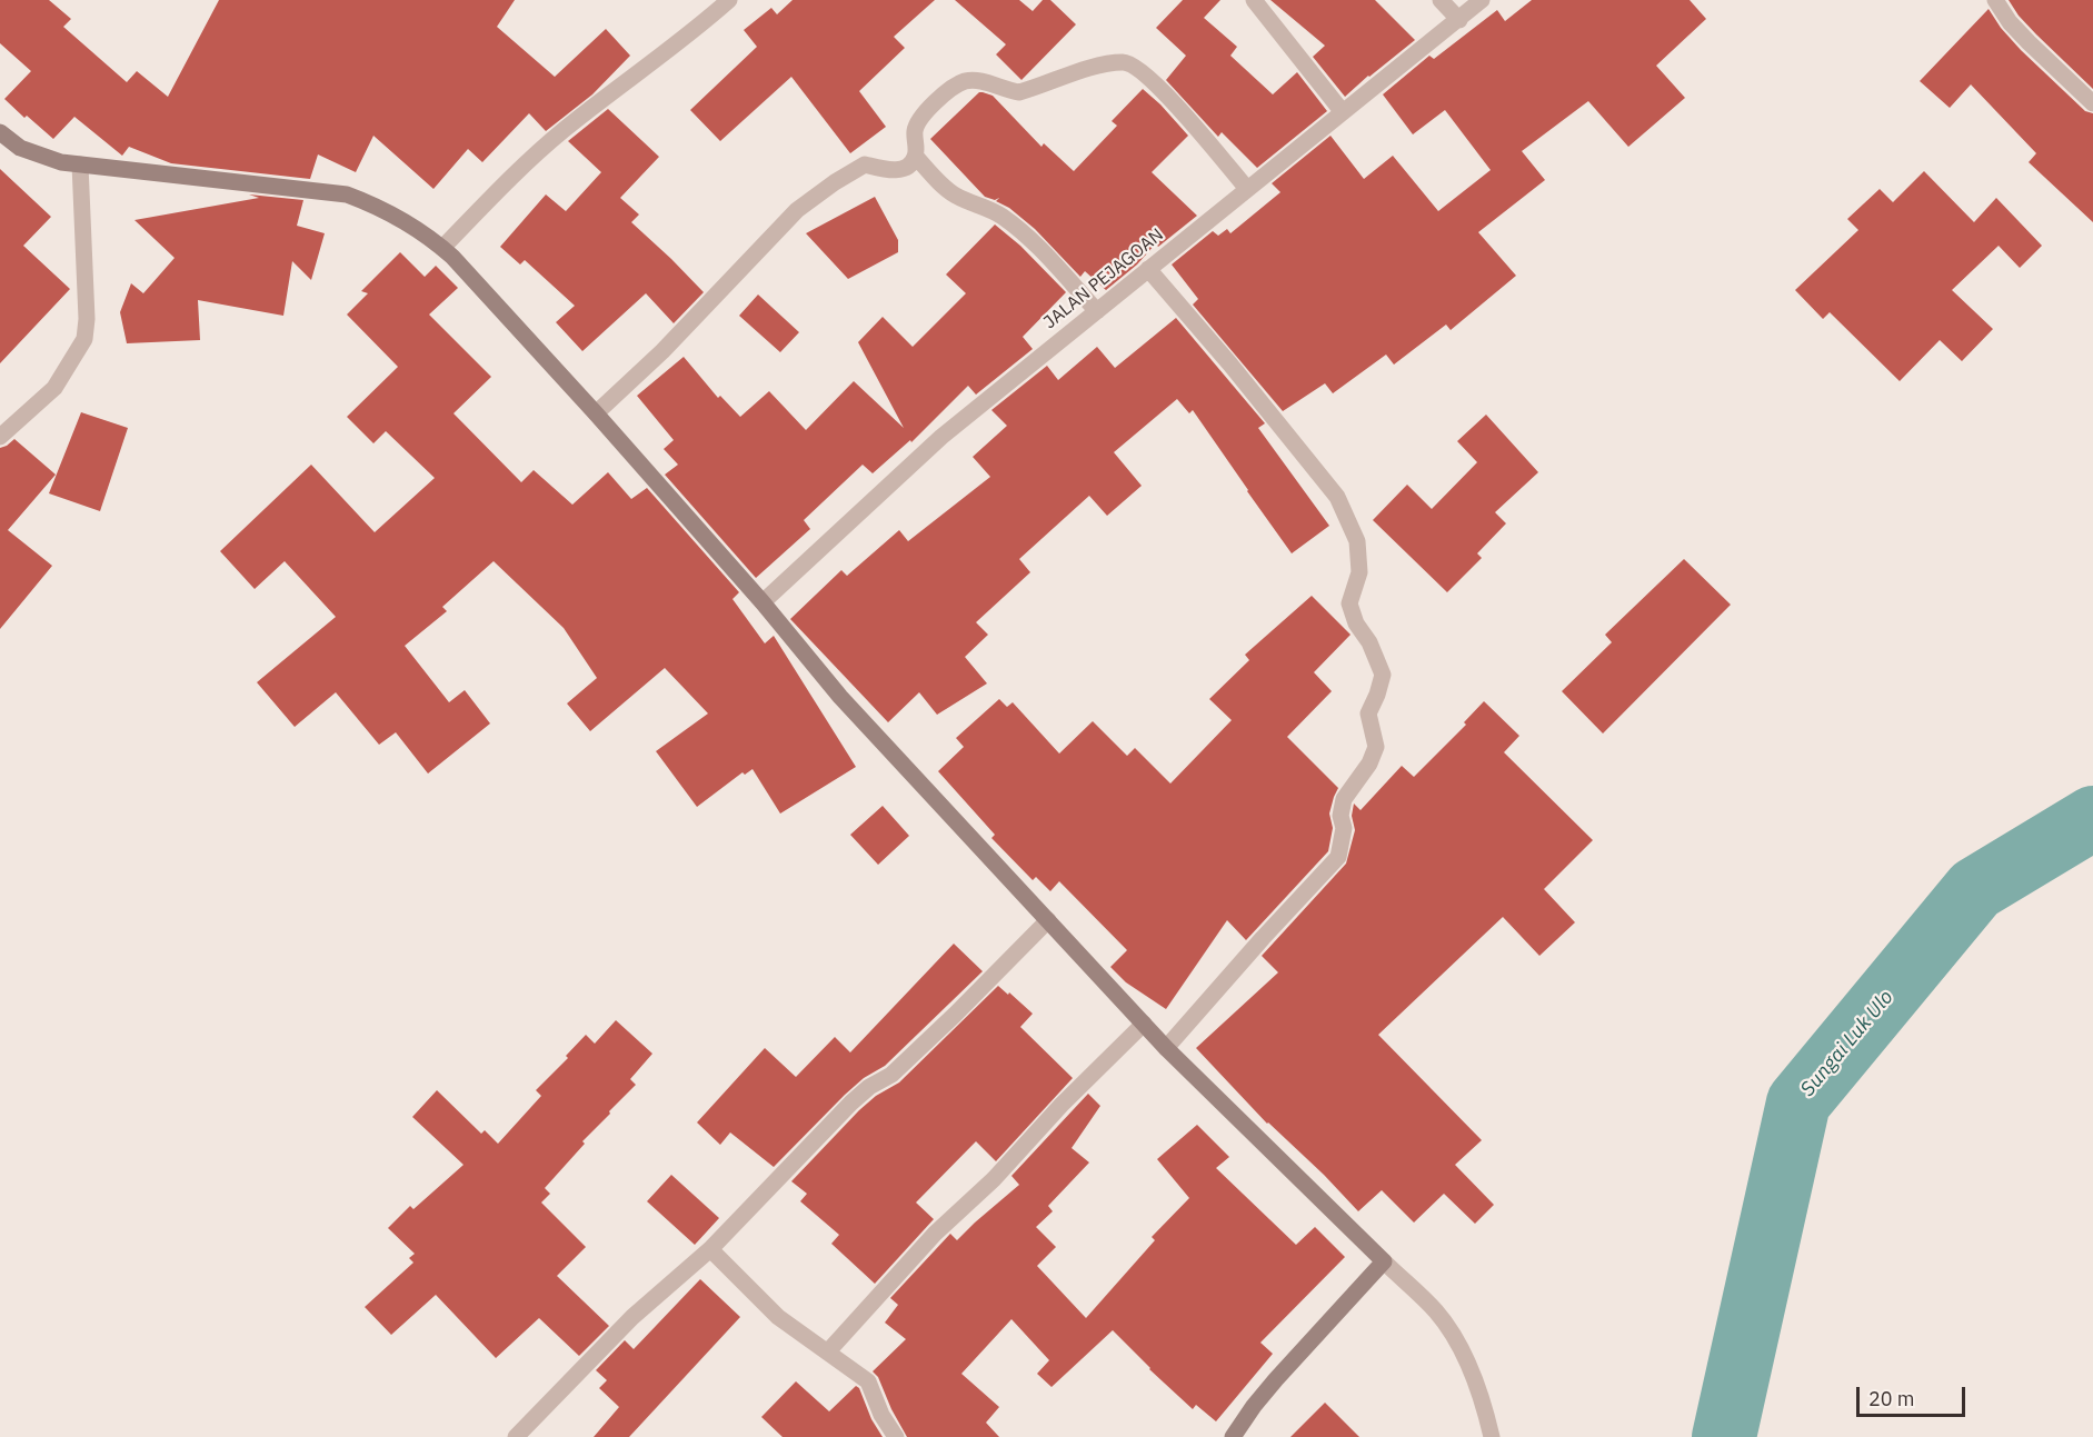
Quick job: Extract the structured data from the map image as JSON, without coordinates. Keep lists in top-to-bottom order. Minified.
{"streets":{"street":["JALAN PEJAGOAN"]},"water":["Sungai Luk Ulo"],"scale_bar":"20 m"}
